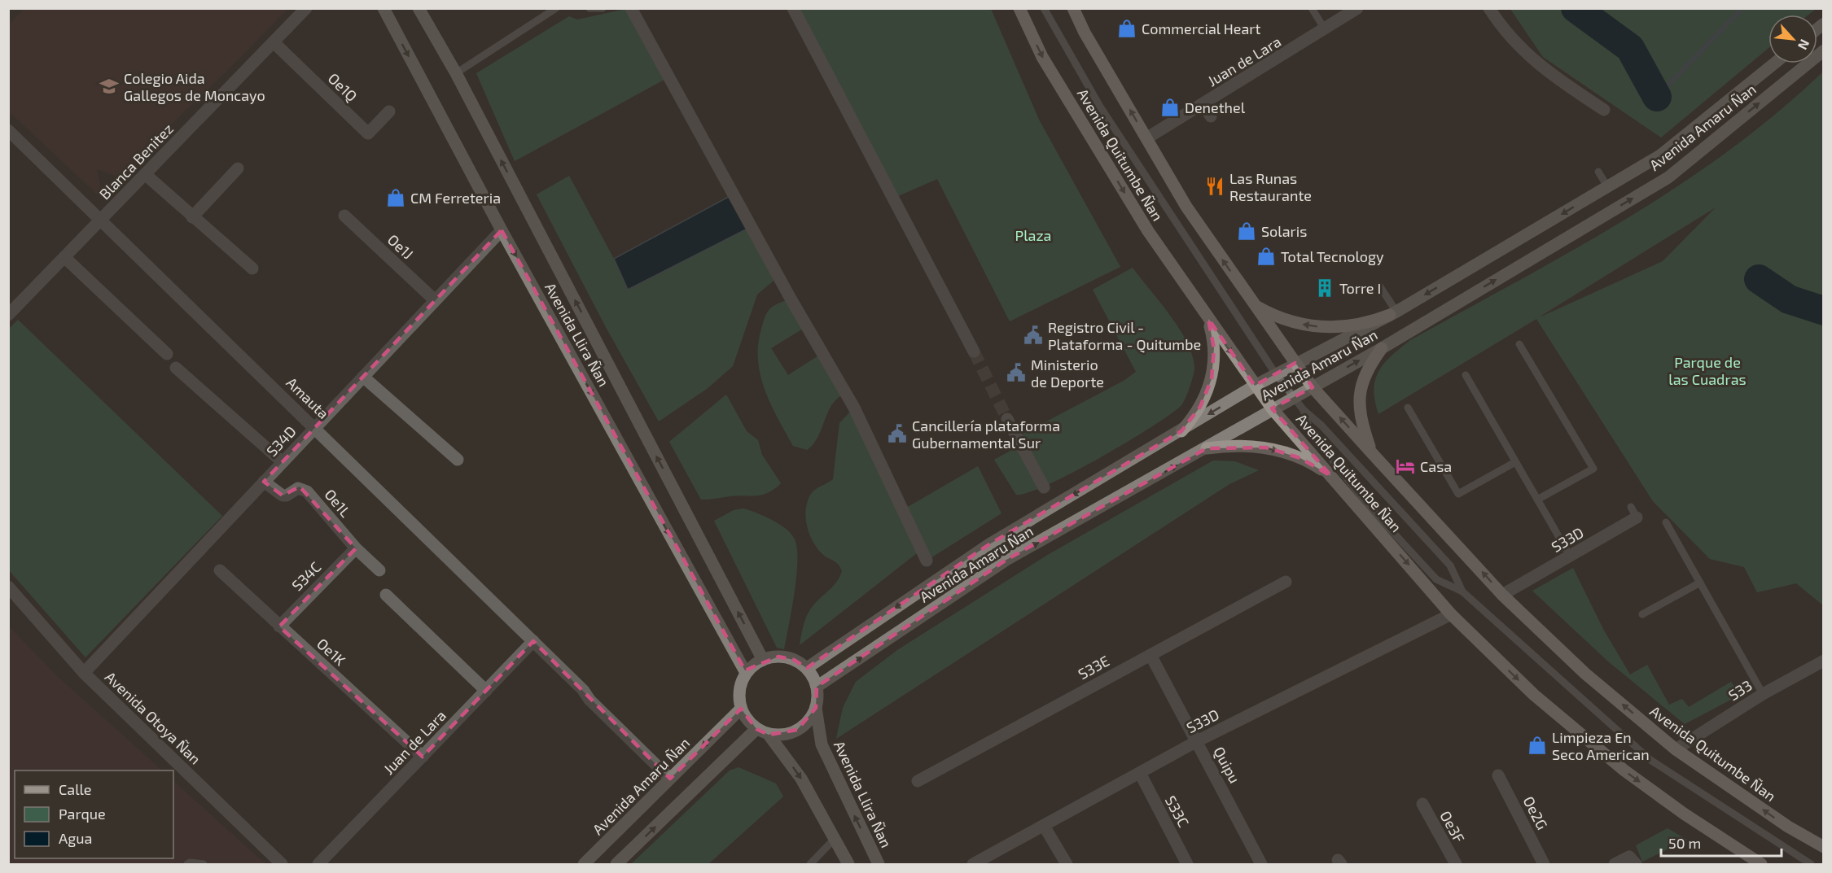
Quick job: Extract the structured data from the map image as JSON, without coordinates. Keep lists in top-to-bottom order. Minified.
{"streets":{"main road":["Avenida Amaru Ñan","Avenida Quitumbe Ñan","Avenida Llira Ñan"],"street":["Juan de Lara","Oe1Q","Blanca Benitez","Oe1J","Amauta","S34D","Oe1L","S33D","S34C","Oe1K","S33E","S33","Avenida Otoya Ñan","Quipu","S33C","Oe2G","Oe3F"]},"crossings":[["Juan de Lara","Avenida Quitumbe Ñan"],["Juan de Lara","Amauta"],["Juan de Lara","Oe1K"],["Oe1Q","Blanca Benitez"],["Avenida Amaru Ñan","Avenida Quitumbe Ñan"],["Avenida Amaru Ñan","Avenida Llira Ñan"],["Avenida Amaru Ñan","Amauta"],["Avenida Quitumbe Ñan","S33D"],["Avenida Quitumbe Ñan","S33"],["Blanca Benitez","Amauta"],["Oe1J","S34D"],["Avenida Llira Ñan","S34D"],["Amauta","S34D"],["S34D","Oe1L"],["S34D","Avenida Otoya Ñan"],["Oe1L","S34C"],["S33D","Quipu"],["S33D","S33C"],["S34C","Oe1K"],["S33E","Quipu"]],"parks":["Plaza","Parque de las Cuadras"],"places":{"shop":["Commercial Heart","Denethel","CM Ferreteria","Solaris","Total Tecnology","Limpieza En Seco American"],"school or university":["Colegio Aida Gallegos de Moncayo"],"restaurant":["Las Runas Restaurante"],"building":["Torre I"],"public building":["Registro Civil - Plataforma - Quitumbe","Ministerio de Deporte","Cancillería plataforma Gubernamental Sur"],"hotel":["Casa"]},"legend":["Calle","Parque","Agua"],"scale_bar":"50 m","north":"bottom right"}
